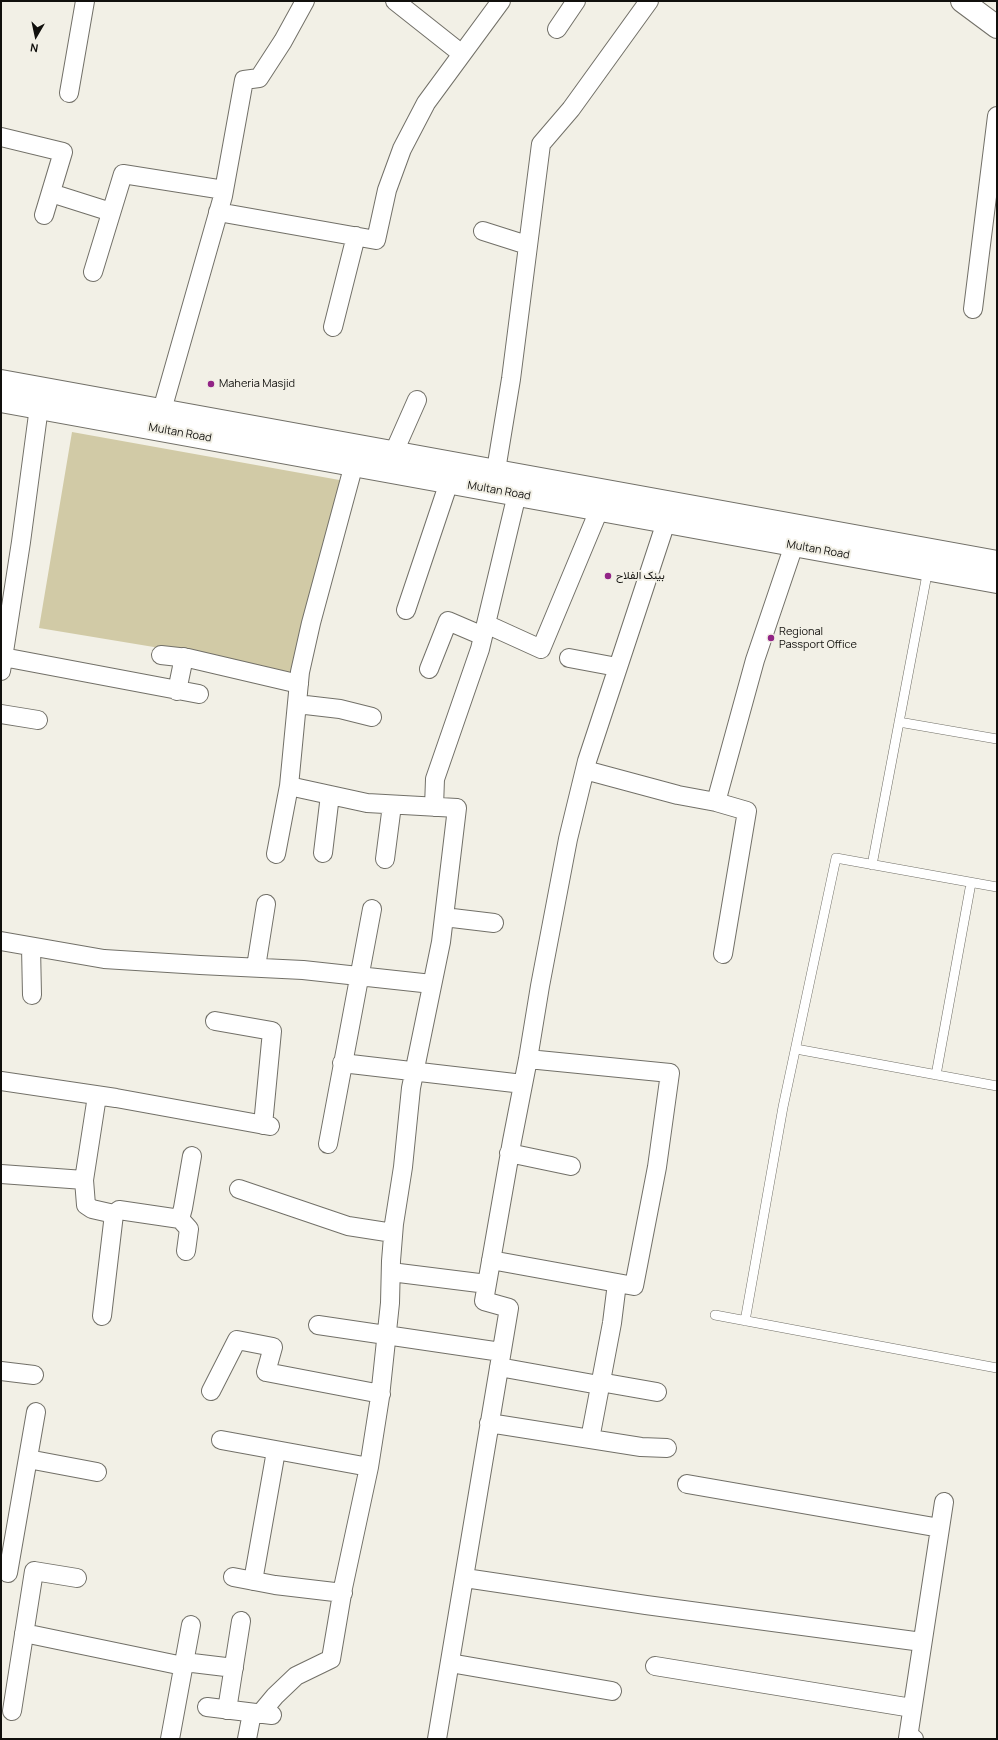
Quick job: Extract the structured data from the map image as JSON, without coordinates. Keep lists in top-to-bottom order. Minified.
{"streets":{"main road":["Multan Road"]},"places":["Maheria Masjid","بینک الفلاح","Regional Passport Office"],"north":"bottom"}
